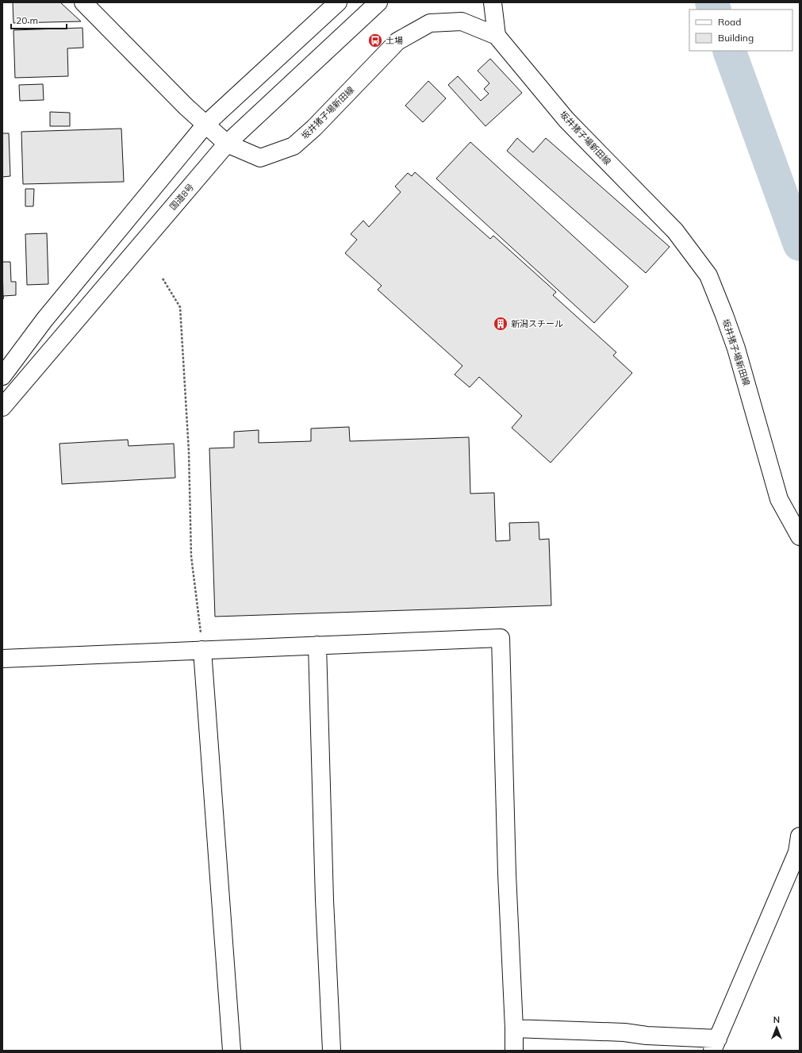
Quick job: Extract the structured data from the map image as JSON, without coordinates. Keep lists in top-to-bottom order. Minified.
{"streets":{"main road":["坂井猪子場新田線","国道8号"]},"crossings":[["坂井猪子場新田線","国道8号"]],"places":{"bus stop":["土場"],"building":["新潟スチール"]},"legend":["Road","Building"],"scale_bar":"20 m","north":"top"}
